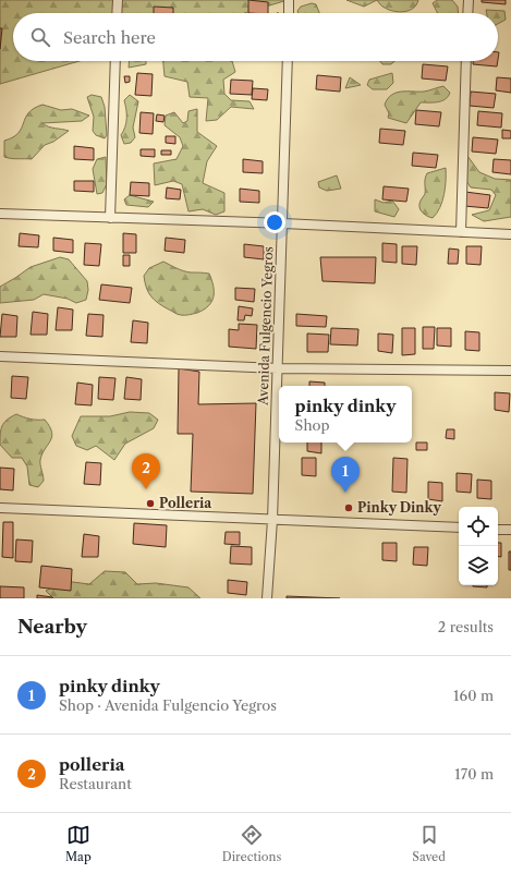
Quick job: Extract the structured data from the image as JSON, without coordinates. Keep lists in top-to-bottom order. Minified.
{"streets":{"street":["Avenida Fulgencio Yegros"]},"places":["Polleria","Pinky Dinky"],"page":{"search":"Search here","popup":["pinky dinky","Shop"],"pins":["2","1"],"heading":["Nearby","2 results"],"list":[{"mark":"1","name":"pinky dinky","note":"Shop · Avenida Fulgencio Yegros","value":"160 m"},{"mark":"2","name":"polleria","note":"Restaurant","value":"170 m"}],"nav":["Map","Directions","Saved"]}}
